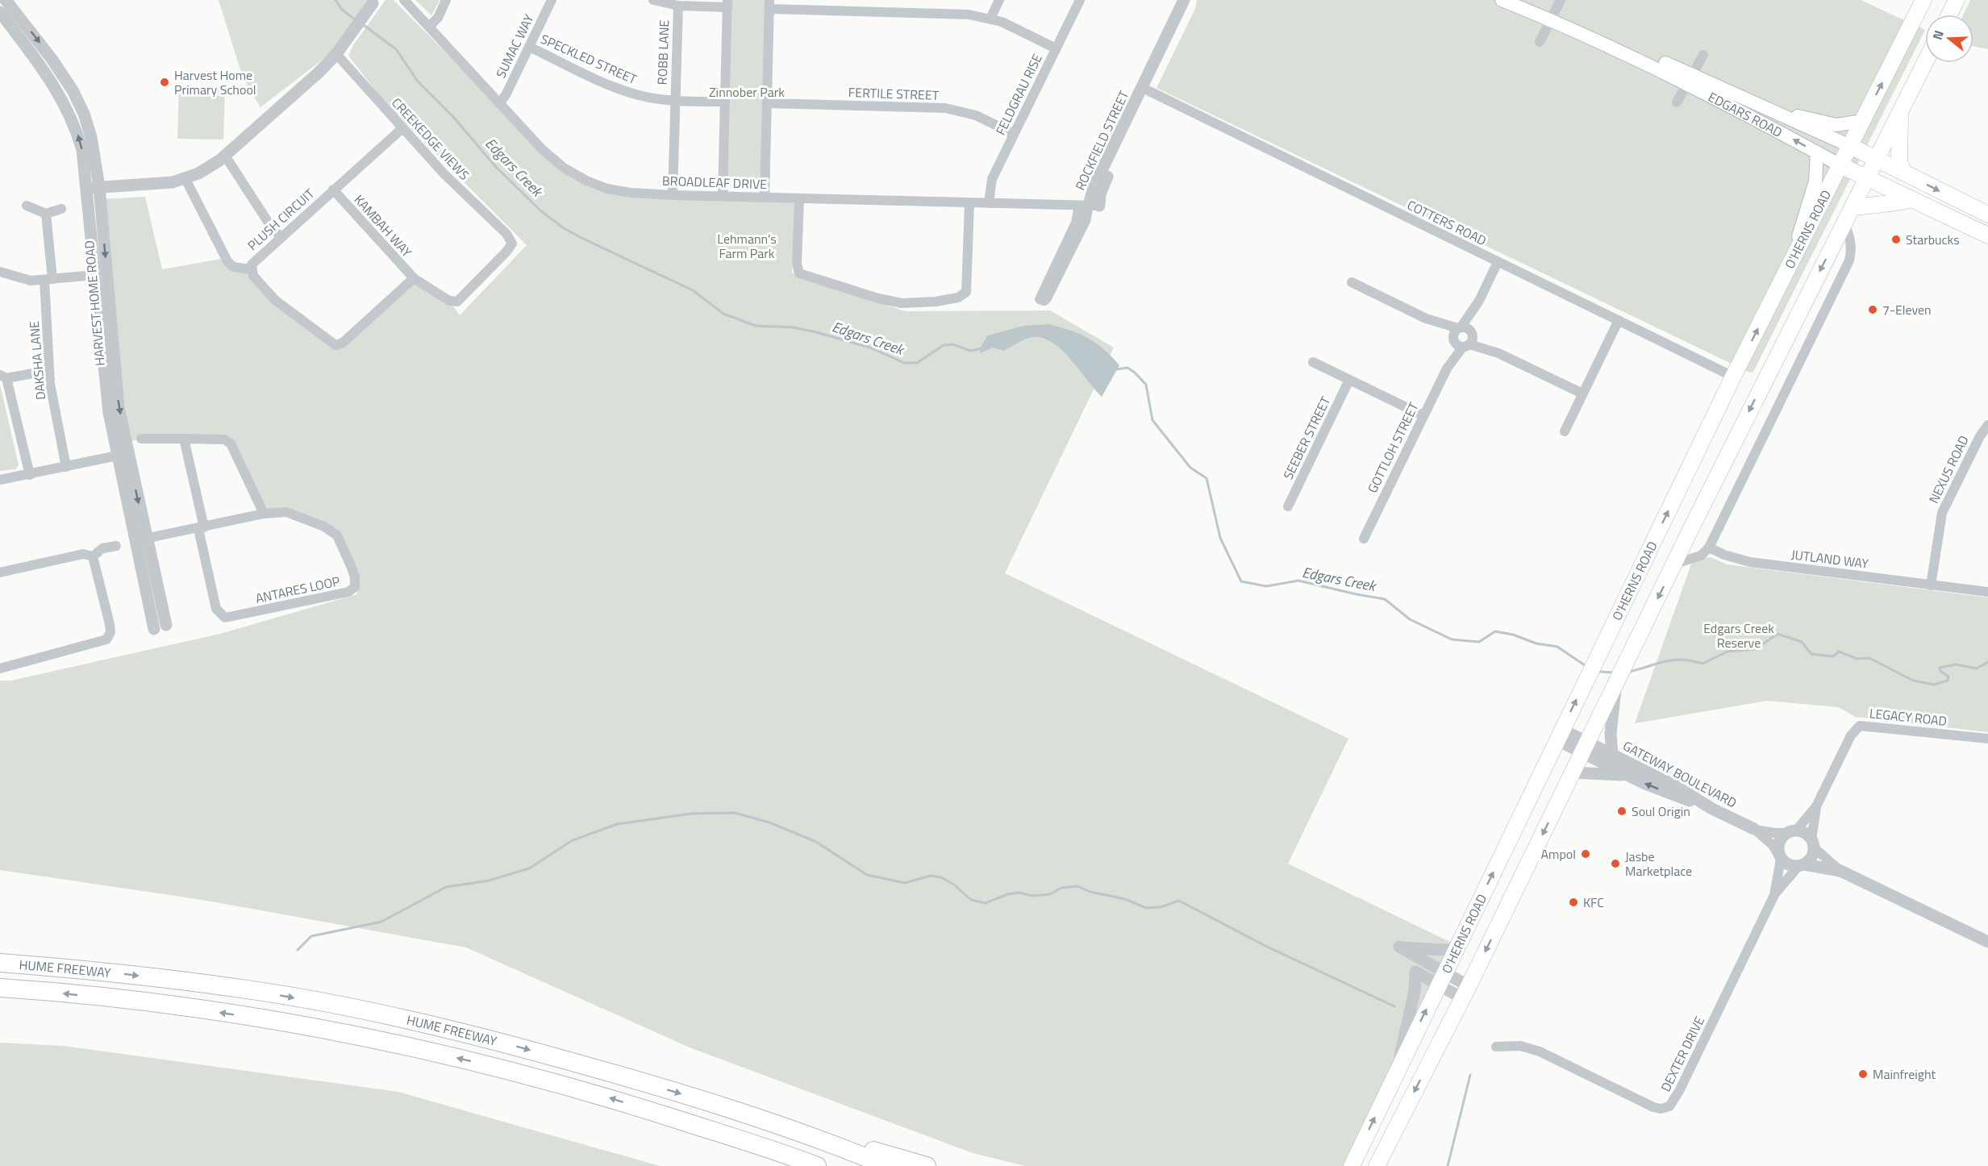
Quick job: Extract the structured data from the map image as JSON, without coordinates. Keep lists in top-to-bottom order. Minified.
{"streets":{"highway":["HUME FREEWAY"],"main road":["EDGARS ROAD","O'HERNS ROAD"],"street":["SUMAC WAY","ROBB LANE","SPECKLED STREET","FERTILE STREET","FELDGRAU RISE","CREEKEDGE VIEWS","ROCKFIELD STREET","BROADLEAF DRIVE","PLUSH CIRCUIT","COTTERS ROAD","KAMBAH WAY","HARVEST HOME ROAD","DAKSHA LANE","SEEBER STREET","GOTTLOH STREET","NEXUS ROAD","JUTLAND WAY","ANTARES LOOP","LEGACY ROAD","GATEWAY BOULEVARD","DEXTER DRIVE"]},"crossings":[["SUMAC WAY","SPECKLED STREET"],["SUMAC WAY","BROADLEAF DRIVE"],["ROBB LANE","SPECKLED STREET"],["ROBB LANE","BROADLEAF DRIVE"],["FERTILE STREET","FELDGRAU RISE"],["FELDGRAU RISE","BROADLEAF DRIVE"],["EDGARS ROAD","O'HERNS ROAD"],["CREEKEDGE VIEWS","PLUSH CIRCUIT"],["CREEKEDGE VIEWS","KAMBAH WAY"],["ROCKFIELD STREET","BROADLEAF DRIVE"],["ROCKFIELD STREET","COTTERS ROAD"],["PLUSH CIRCUIT","KAMBAH WAY"],["COTTERS ROAD","O'HERNS ROAD"],["COTTERS ROAD","GOTTLOH STREET"],["HARVEST HOME ROAD","ANTARES LOOP"],["NEXUS ROAD","JUTLAND WAY"],["LEGACY ROAD","GATEWAY BOULEVARD"],["LEGACY ROAD","DEXTER DRIVE"],["GATEWAY BOULEVARD","DEXTER DRIVE"]],"water":["Edgars Creek"],"parks":["Zinnober Park","Lehmann’s Farm Park","Edgars Creek Reserve"],"places":["Harvest Home Primary School","Starbucks","7-Eleven","Soul Origin","Ampol","Jasbe Marketplace","KFC","Mainfreight"],"north":"left"}
